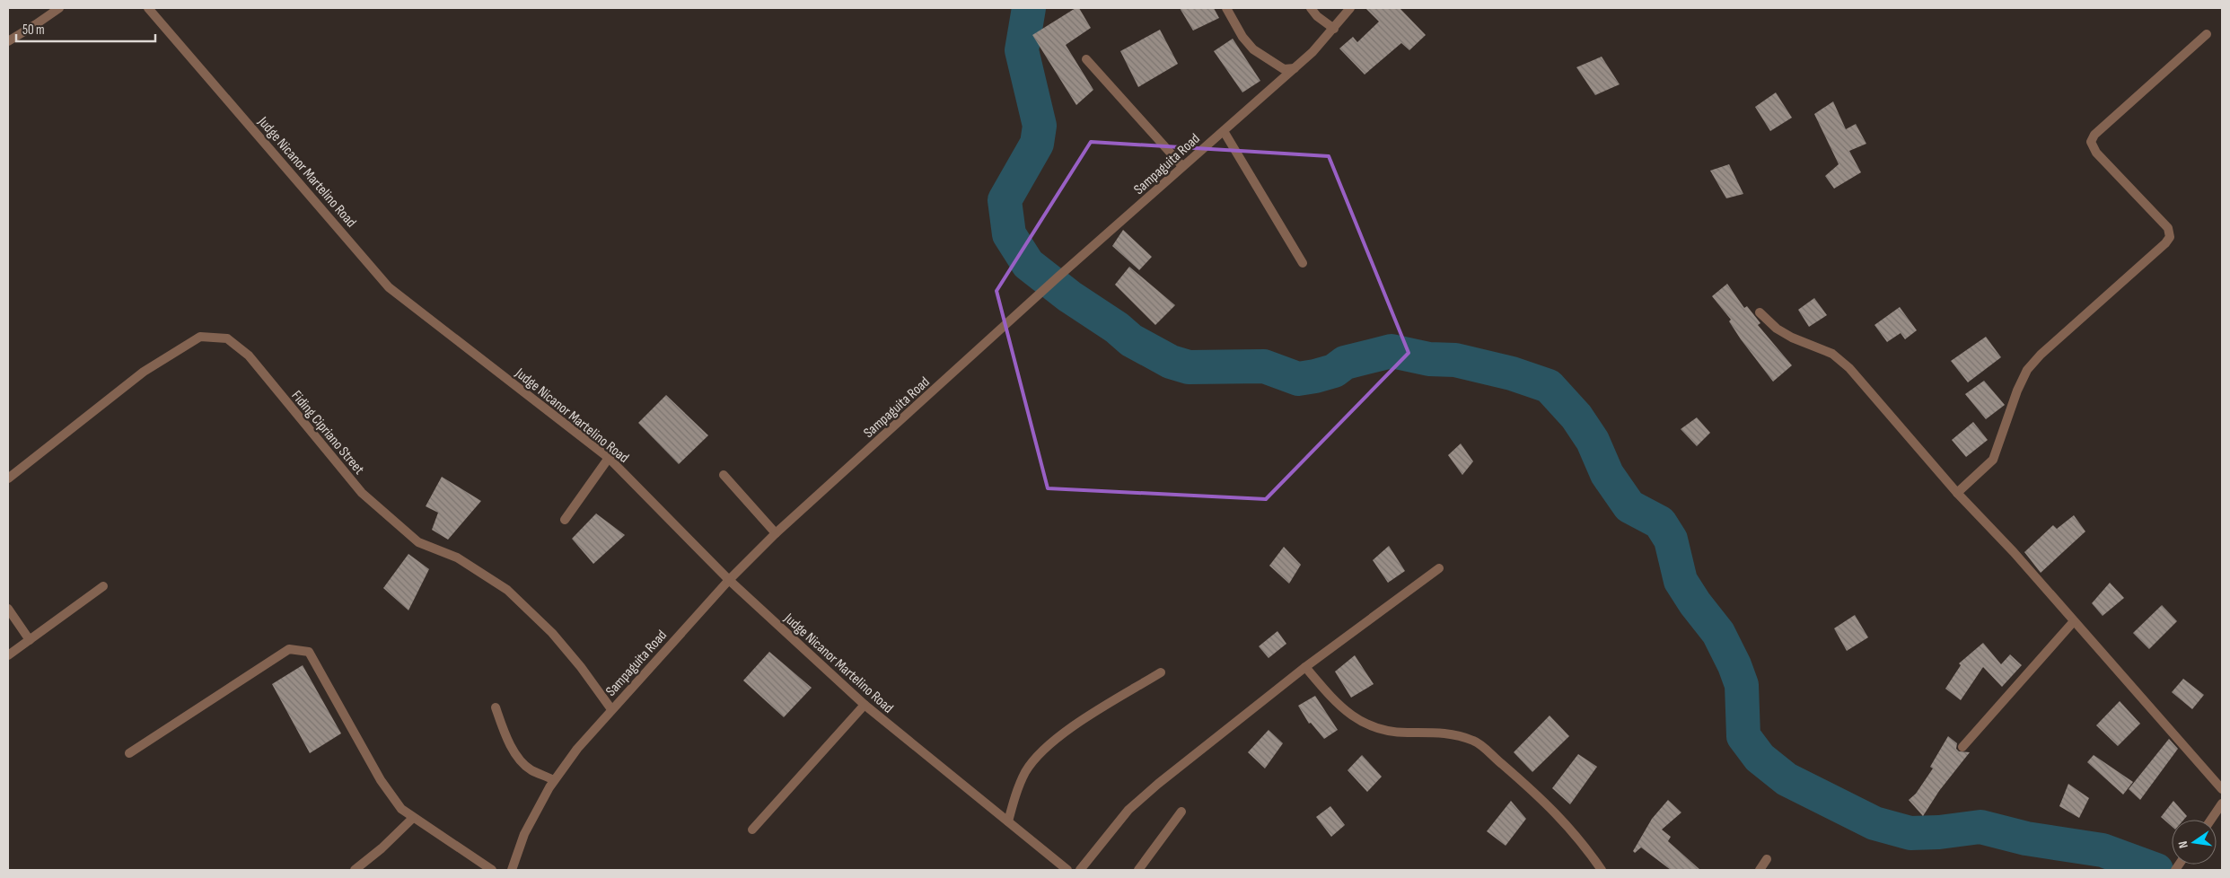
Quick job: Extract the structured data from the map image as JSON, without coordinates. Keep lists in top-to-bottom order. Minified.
{"streets":{"street":["Sampaguita Road","Judge Nicanor Martelino Road","Fiding Cipriano Street"]},"crossings":[["Sampaguita Road","Judge Nicanor Martelino Road"],["Sampaguita Road","Fiding Cipriano Street"]],"scale_bar":"50 m","north":"left"}
